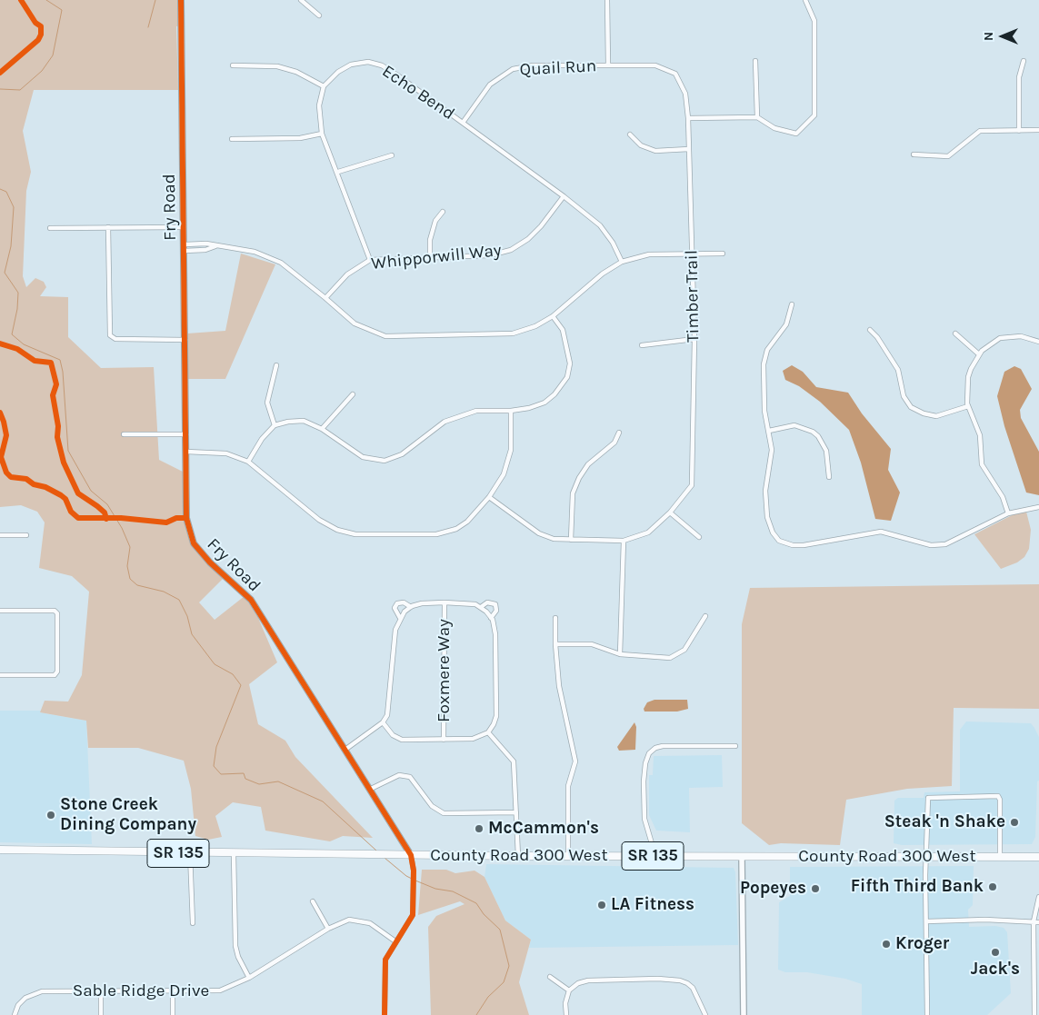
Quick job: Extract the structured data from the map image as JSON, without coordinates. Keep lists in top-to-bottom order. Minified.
{"streets":{"main road":["SR 135","County Road 300 West"],"street":["Quail Run","Echo Bend","Fry Road","Whipporwill Way","Timber Trail","Foxmere Way","Sable Ridge Drive"]},"crossings":[["Quail Run","Echo Bend"],["Quail Run","Timber Trail"],["Echo Bend","Whipporwill Way"],["Fry Road","County Road 300 West"],["Fry Road","Sable Ridge Drive"]],"places":["Stone Creek Dining Company","Steak 'n Shake","McCammon's","Fifth Third Bank","Popeyes","LA Fitness","Kroger","Jack's"],"north":"left"}
